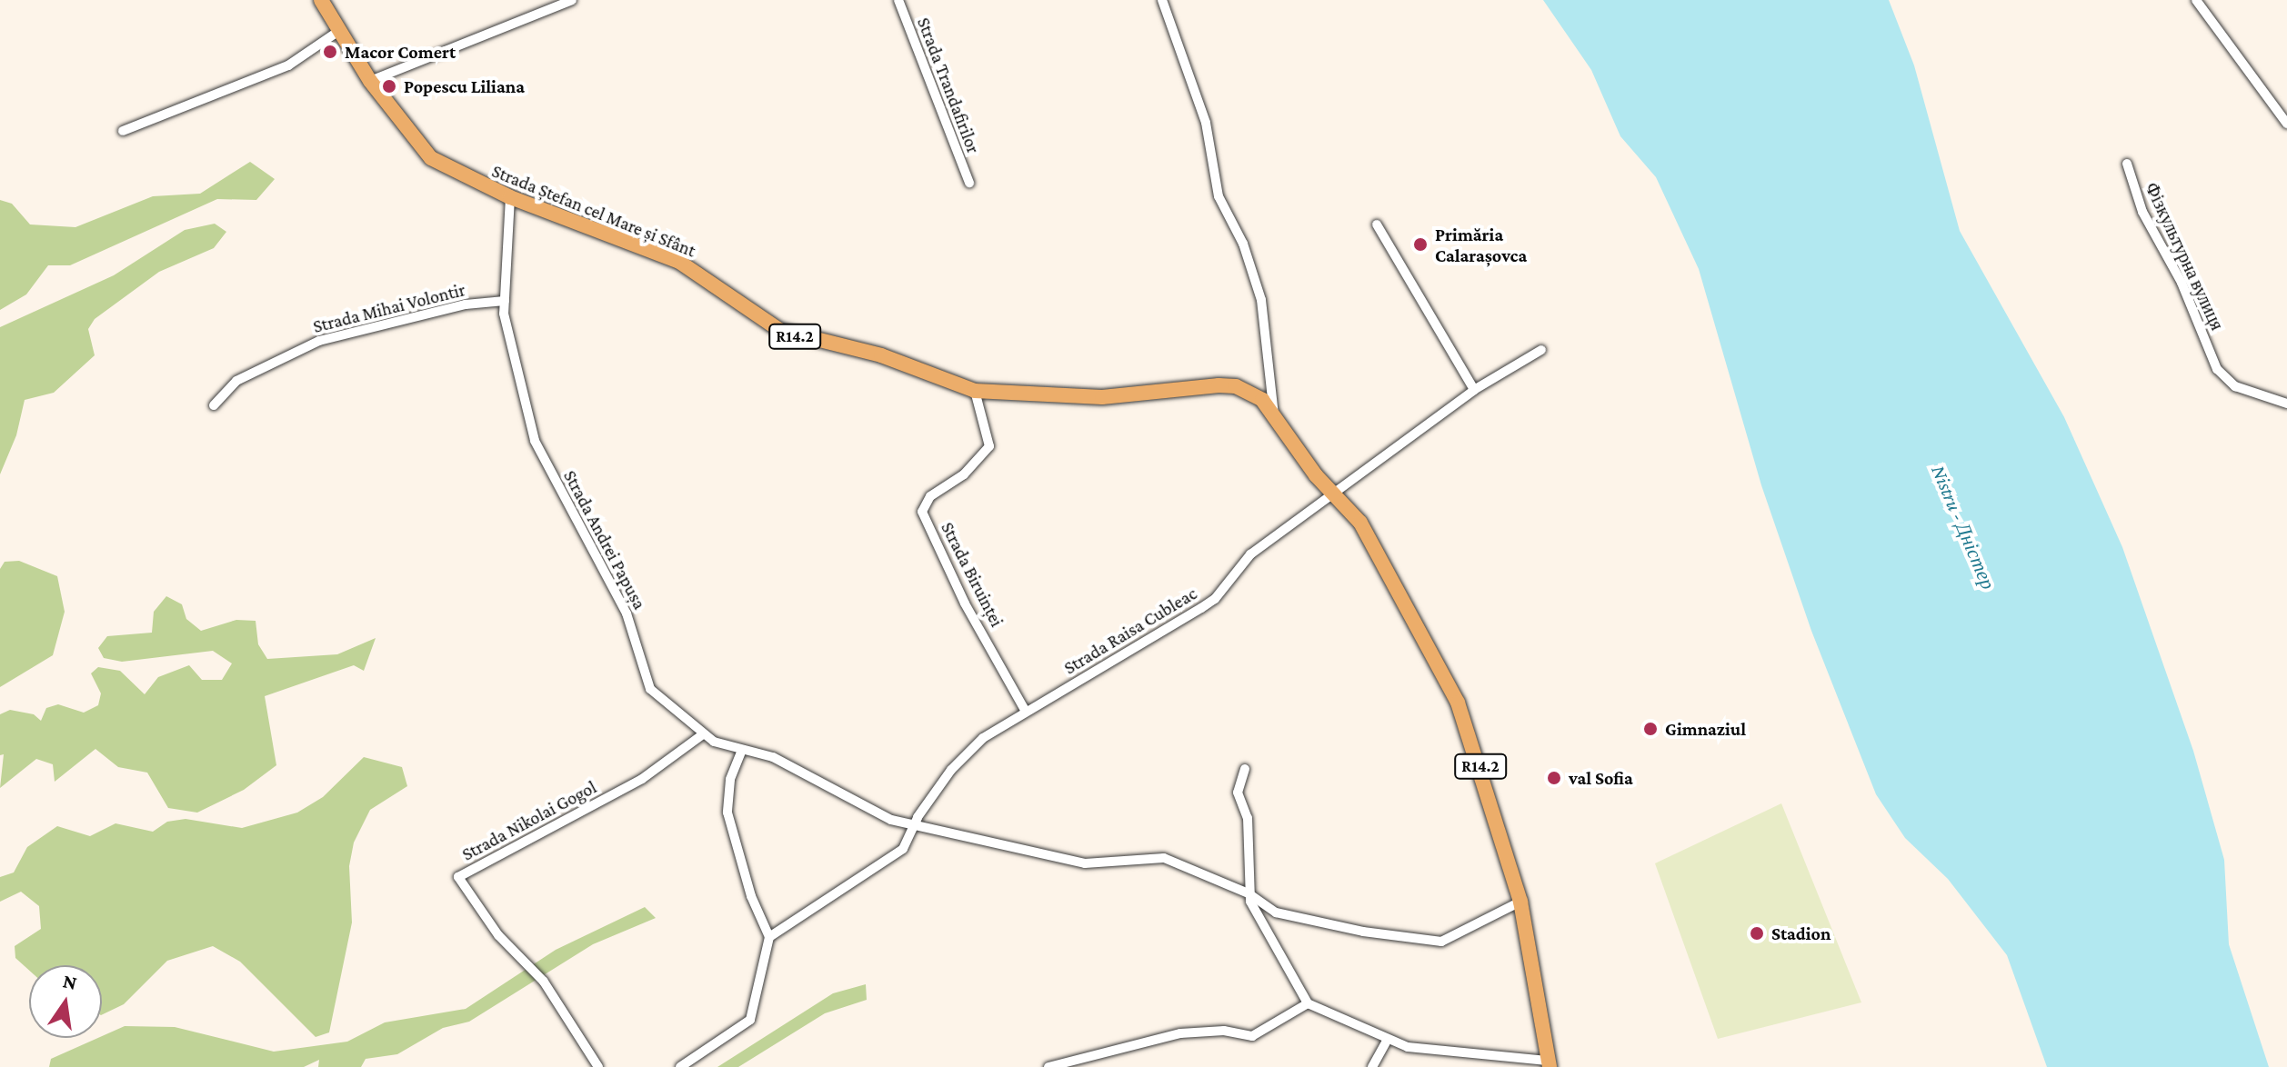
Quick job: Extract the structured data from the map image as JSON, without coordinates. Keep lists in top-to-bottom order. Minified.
{"streets":{"main road":["Strada Ștefan cel Mare și Sfânt","R14.2"],"street":["Strada Trandafirilor","Фізкультурна вулиця","Strada Mihai Volontir","Strada Andrei Papușa","Strada Biruinței","Strada Raisa Cubleac","Strada Nikolai Gogol"]},"crossings":[["Strada Ștefan cel Mare și Sfânt","Strada Andrei Papușa"],["Strada Ștefan cel Mare și Sfânt","Strada Biruinței"],["Strada Ștefan cel Mare și Sfânt","Strada Raisa Cubleac"],["Strada Mihai Volontir","Strada Andrei Papușa"],["Strada Andrei Papușa","Strada Raisa Cubleac"],["Strada Andrei Papușa","Strada Nikolai Gogol"],["Strada Biruinței","Strada Raisa Cubleac"]],"water":["Nistru - Дністер"],"places":["Macor Comert","Popescu Liliana","Primăria Calarașovca","Gimnaziul","val Sofia","Stadion"],"north":"top"}
